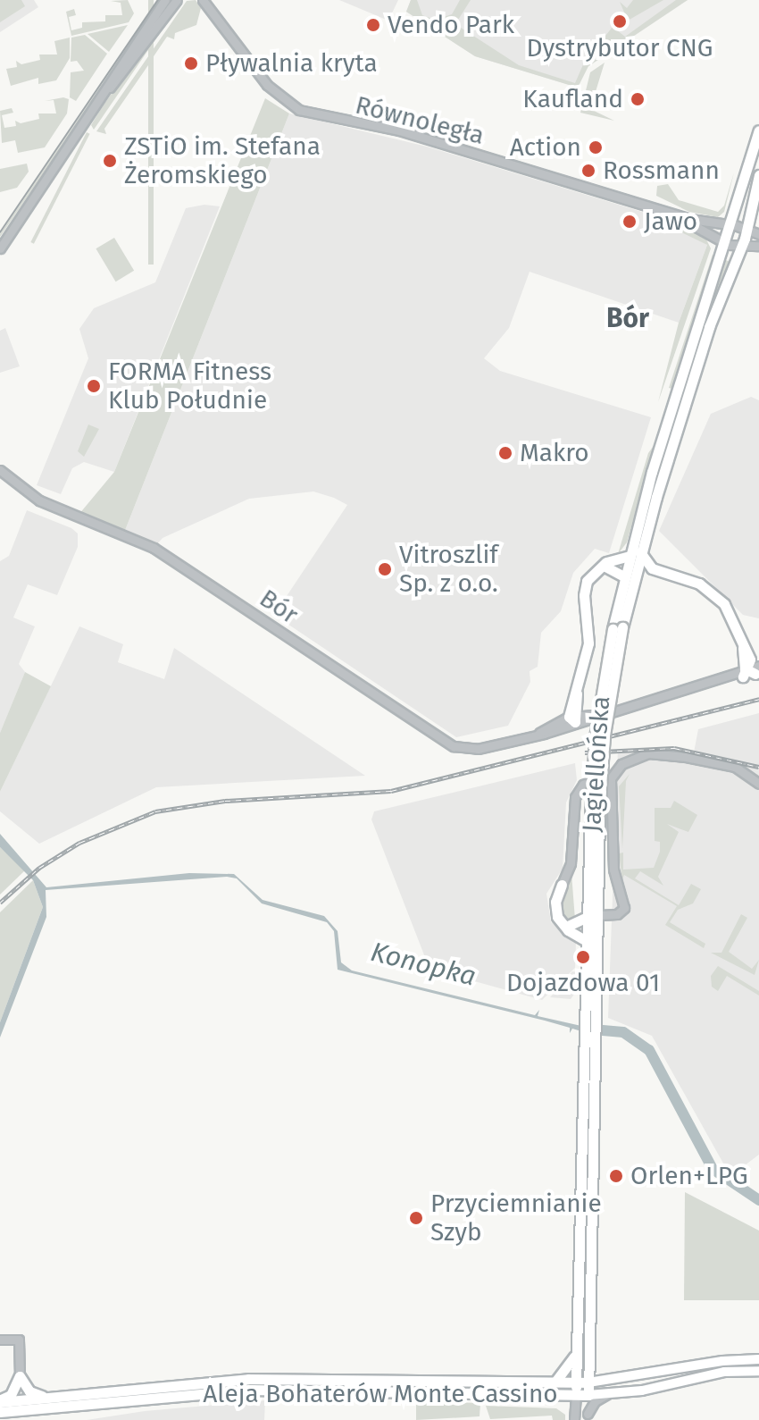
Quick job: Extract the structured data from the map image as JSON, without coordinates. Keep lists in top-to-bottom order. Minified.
{"streets":{"main road":["Jagiellońska","Aleja Bohaterów Monte Cassino"],"street":["Równoległa","Bór"]},"crossings":[["Równoległa","Jagiellońska"],["Jagiellońska","Aleja Bohaterów Monte Cassino"]],"districts":["Bór"],"water":["Konopka"],"places":["Dystrybutor CNG","Vendo Park","Pływalnia kryta","Kaufland","Action","ZSTiO im. Stefana Żeromskiego","Rossmann","Jawo","FORMA Fitness Klub Południe","Makro","Vitroszlif Sp. z o.o.","Dojazdowa 01","Orlen+LPG","Przyciemnianie Szyb"]}
